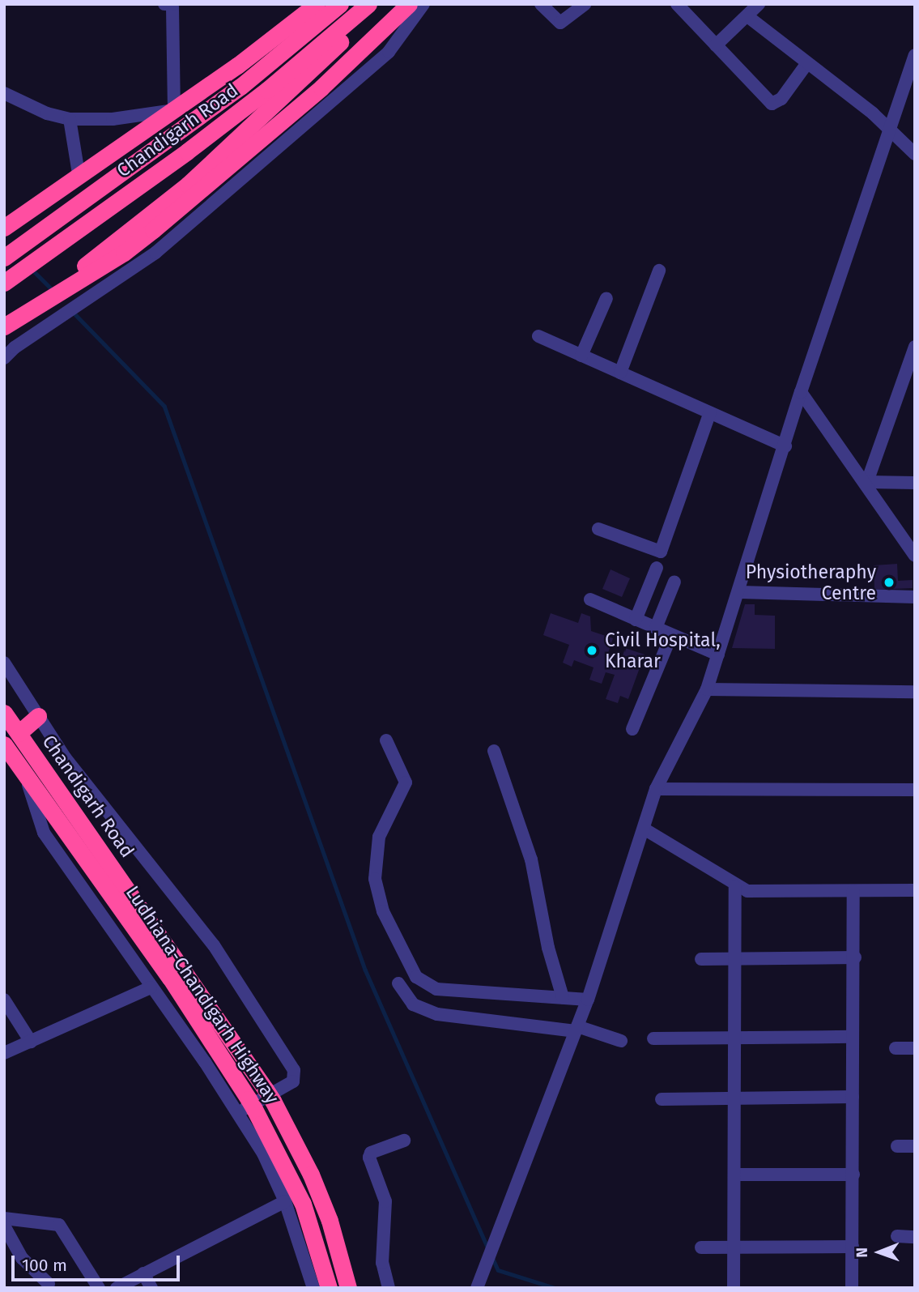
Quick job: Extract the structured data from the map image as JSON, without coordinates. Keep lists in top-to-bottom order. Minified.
{"streets":{"highway":["Chandigarh Road","Ludhiana-Chandigarh Highway"]},"places":["Physiotheraphy Centre","Civil Hospital, Kharar"],"scale_bar":"100 m","north":"left"}
